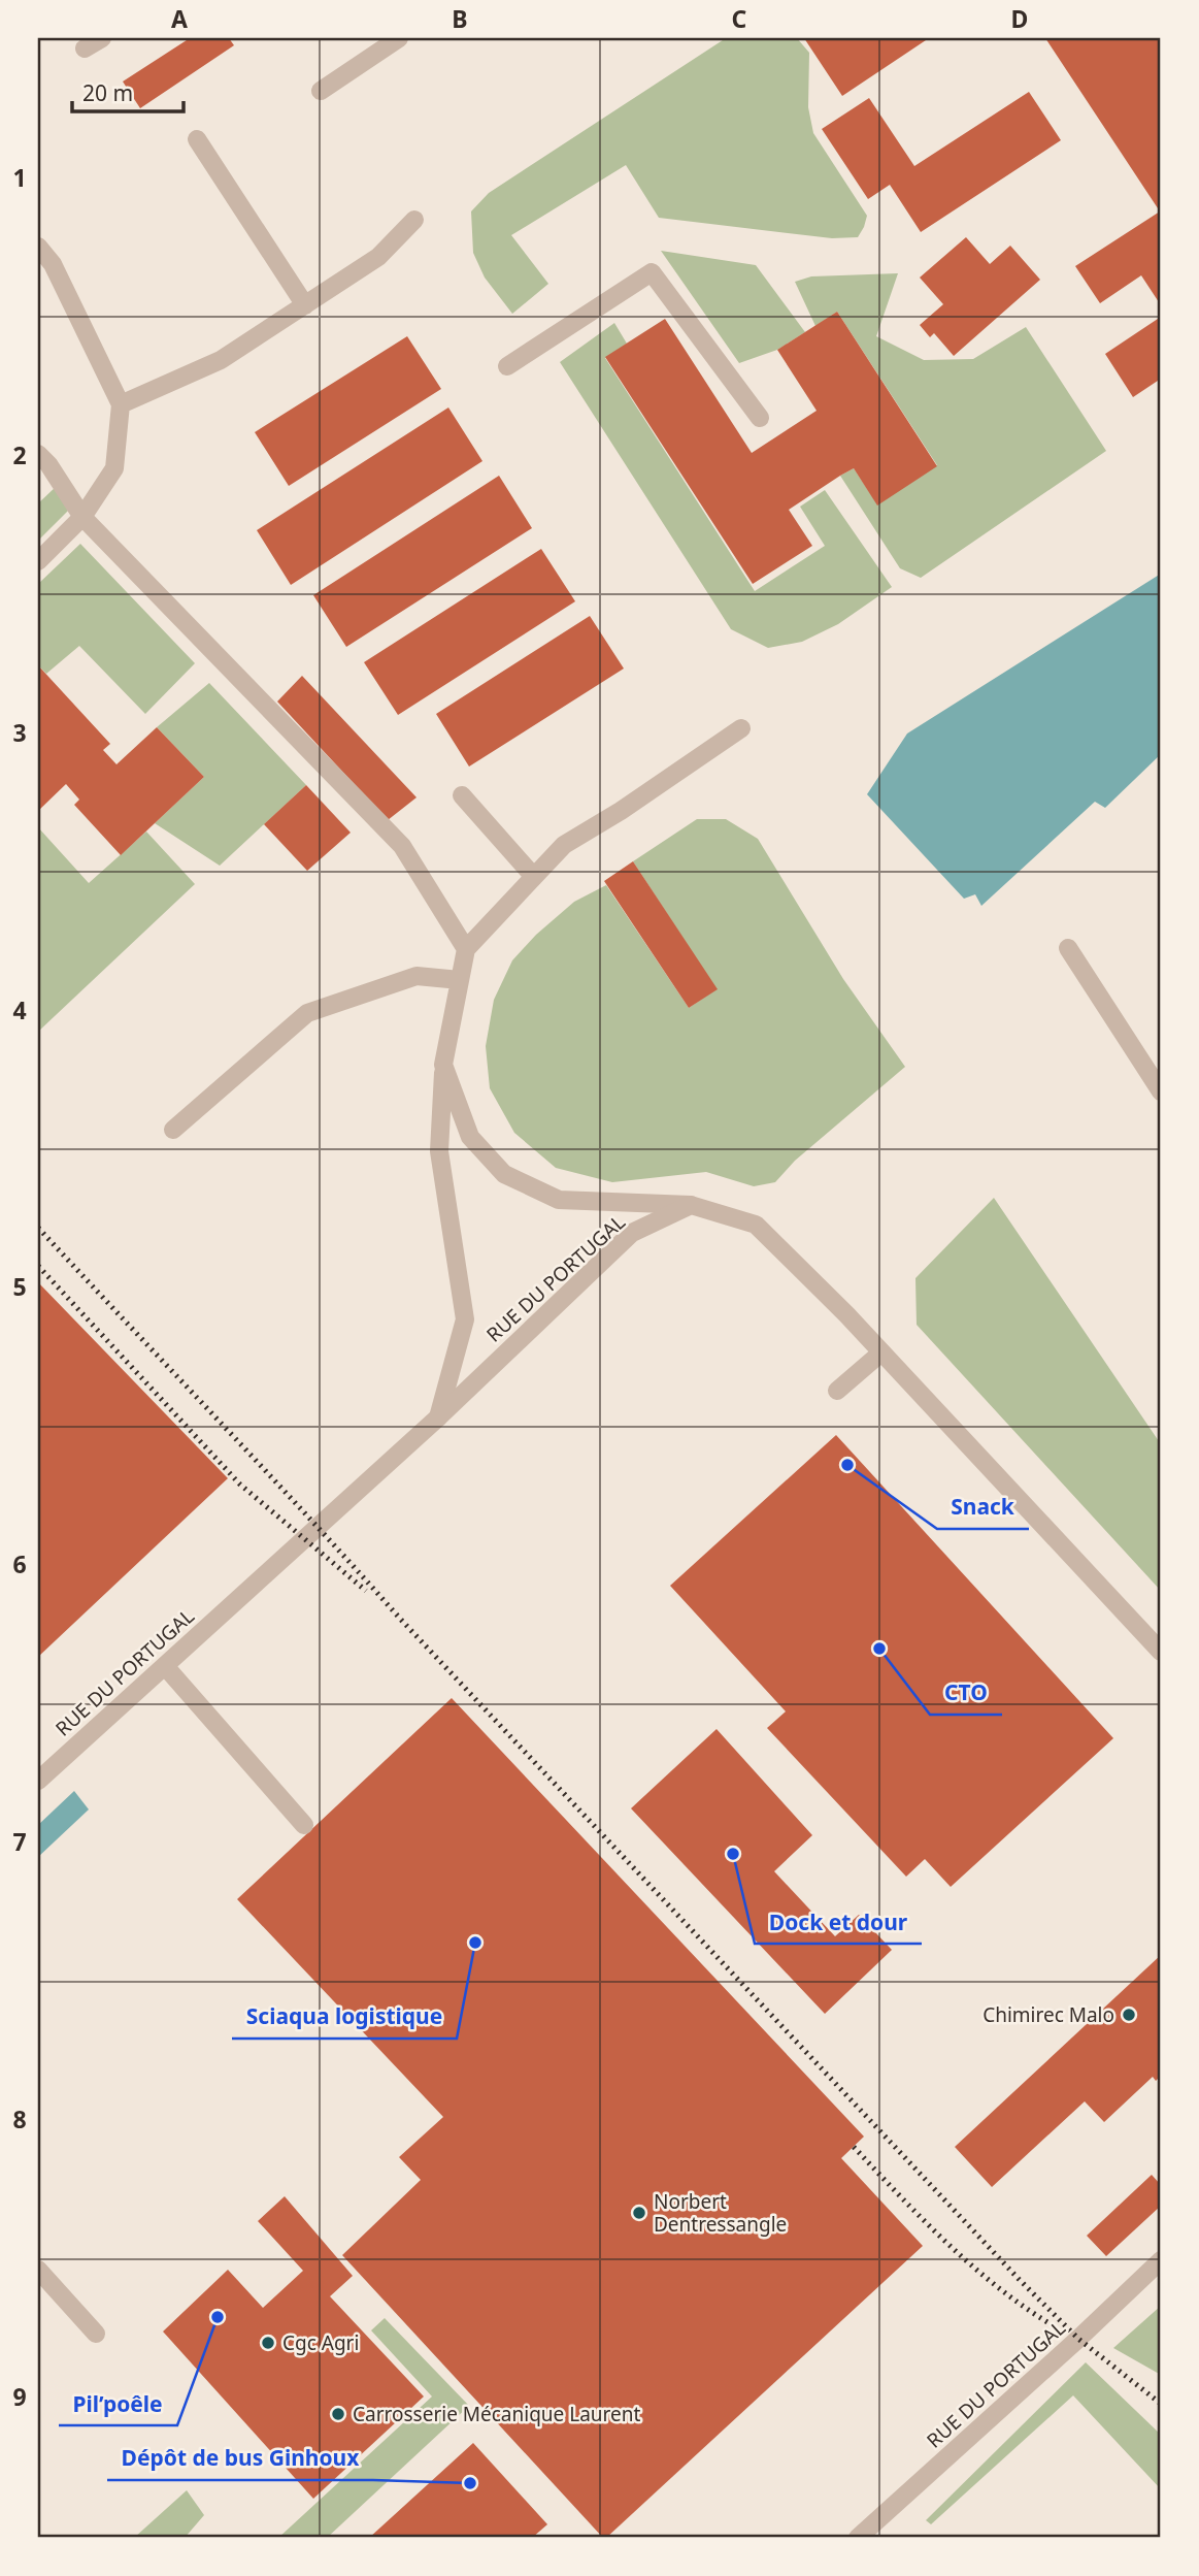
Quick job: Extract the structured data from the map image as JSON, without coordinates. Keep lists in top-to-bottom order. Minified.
{"streets":{"street":["RUE DU PORTUGAL"]},"places":["Snack","CTO","Dock et dour","Sciaqua logistique","Chimirec Malo","Norbert Dentressangle","Pil’poêle","Cgc Agri","Carrosserie Mécanique Laurent","Dépôt de bus Ginhoux"],"scale_bar":"20 m","grid":{"columns":["A","B","C","D"],"rows":["1","2","3","4","5","6","7","8","9"]}}
